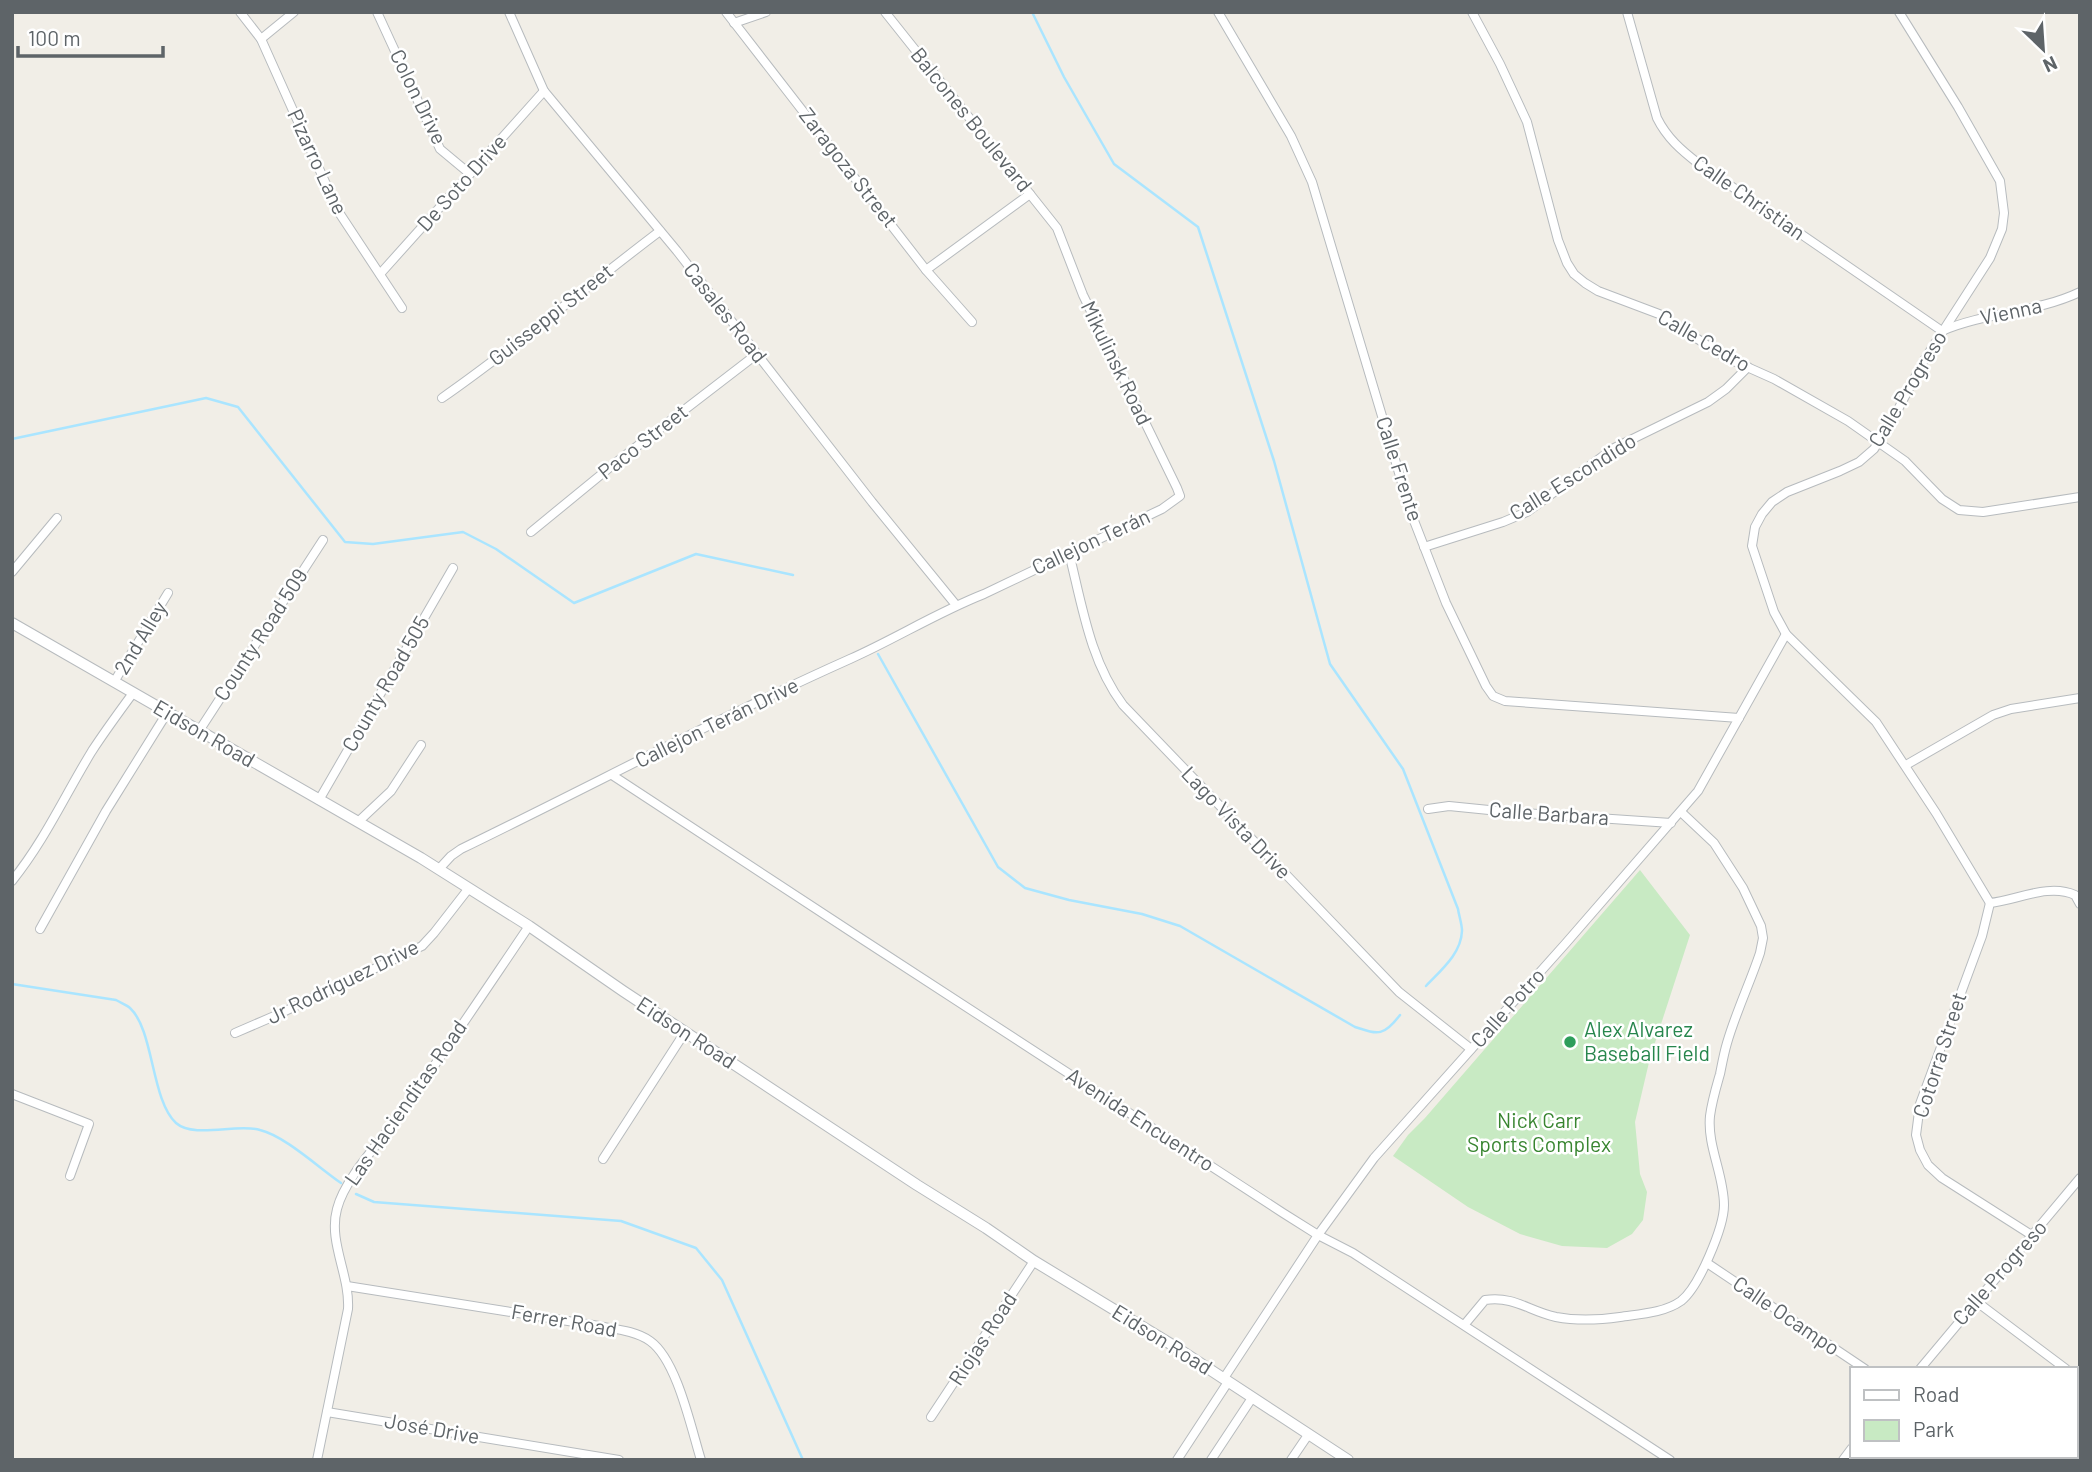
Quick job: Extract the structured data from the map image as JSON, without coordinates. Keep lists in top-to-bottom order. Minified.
{"streets":{"street":["Colon Drive","Balcones Boulevard","Pizarro Lane","Zaragoza Street","De Soto Drive","Calle Christian","Vienna","Casales Road","Guisseppi Street","Calle Cedro","Mikulinsk Road","Calle Progreso","Paco Street","Calle Frente","Calle Escondido","Callejon Terán","County Road 509","2nd Alley","County Road 505","Callejon Terán Drive","Eidson Road","Calle Barbara","Lago Vista Drive","Jr Rodríguez Drive","Calle Potro","Cotorra Street","Las Hacienditas Road","Avenida Encuentro","Calle Ocampo","Ferrer Road","Riojas Road","José Drive"]},"crossings":[["Colon Drive","De Soto Drive"],["Balcones Boulevard","Mikulinsk Road"],["Pizarro Lane","De Soto Drive"],["De Soto Drive","Casales Road"],["Calle Christian","Vienna"],["Calle Christian","Calle Progreso"],["Vienna","Calle Progreso"],["Casales Road","Guisseppi Street"],["Casales Road","Paco Street"],["Casales Road","Callejon Terán Drive"],["Calle Cedro","Calle Progreso"],["Calle Cedro","Calle Escondido"],["Mikulinsk Road","Callejon Terán"],["Calle Progreso","Calle Potro"],["Calle Progreso","Cotorra Street"],["Calle Frente","Calle Escondido"],["Calle Frente","Calle Potro"],["Callejon Terán","Callejon Terán Drive"],["Callejon Terán","Lago Vista Drive"],["County Road 509","Eidson Road"],["2nd Alley","Eidson Road"],["County Road 505","Eidson Road"],["Callejon Terán Drive","Eidson Road"],["Callejon Terán Drive","Avenida Encuentro"],["Eidson Road","Jr Rodríguez Drive"],["Eidson Road","Calle Potro"],["Eidson Road","Las Hacienditas Road"],["Eidson Road","Riojas Road"],["Calle Barbara","Calle Potro"],["Lago Vista Drive","Calle Potro"],["Calle Potro","Avenida Encuentro"],["Las Hacienditas Road","Ferrer Road"],["Las Hacienditas Road","José Drive"]],"parks":["Nick Carr Sports Complex"],"places":["Alex Alvarez Baseball Field"],"legend":["Road","Park"],"scale_bar":"100 m","north":"bottom right"}
